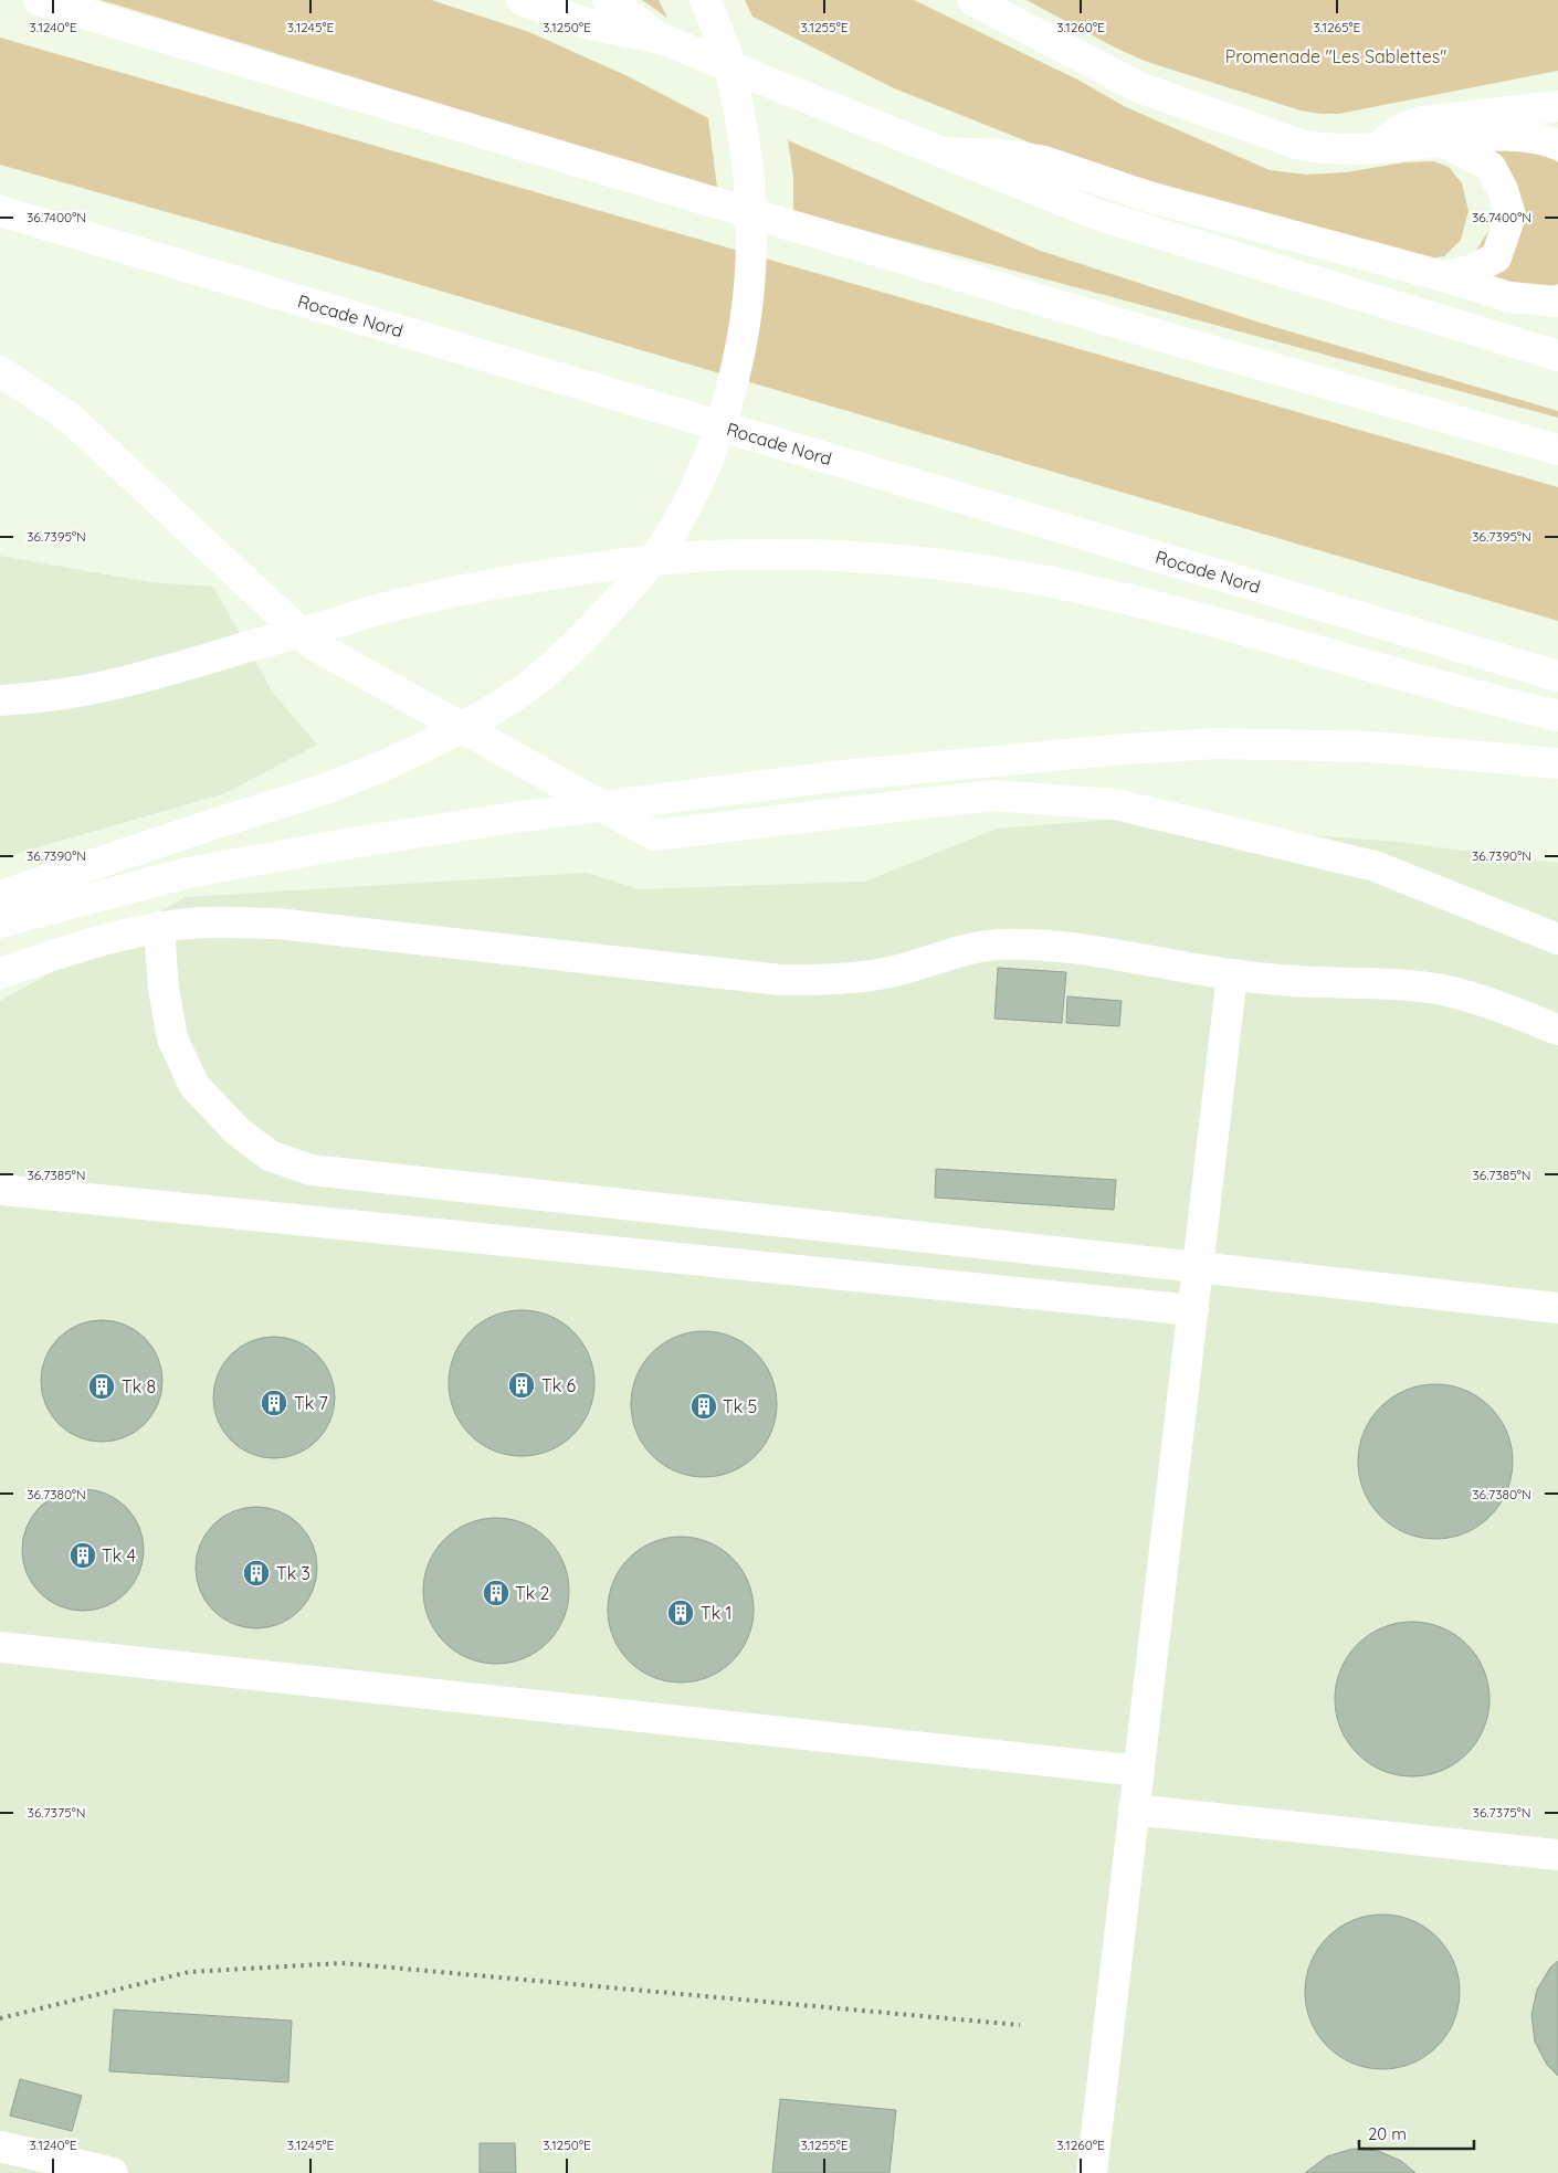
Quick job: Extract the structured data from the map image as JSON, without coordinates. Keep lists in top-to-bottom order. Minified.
{"streets":{"main road":["Rocade Nord"]},"parks":["Promenade \"Les Sablettes\""],"places":{"building":["Tk 6","Tk 8","Tk 7","Tk 5","Tk 4","Tk 3","Tk 2","Tk 1"]},"scale_bar":"20 m","coordinates":["3.1240°E","3.1245°E","3.1250°E","3.1255°E","3.1260°E","3.1265°E","36.7400°N","36.7395°N","36.7390°N","36.7385°N","36.7380°N","36.7375°N"]}
